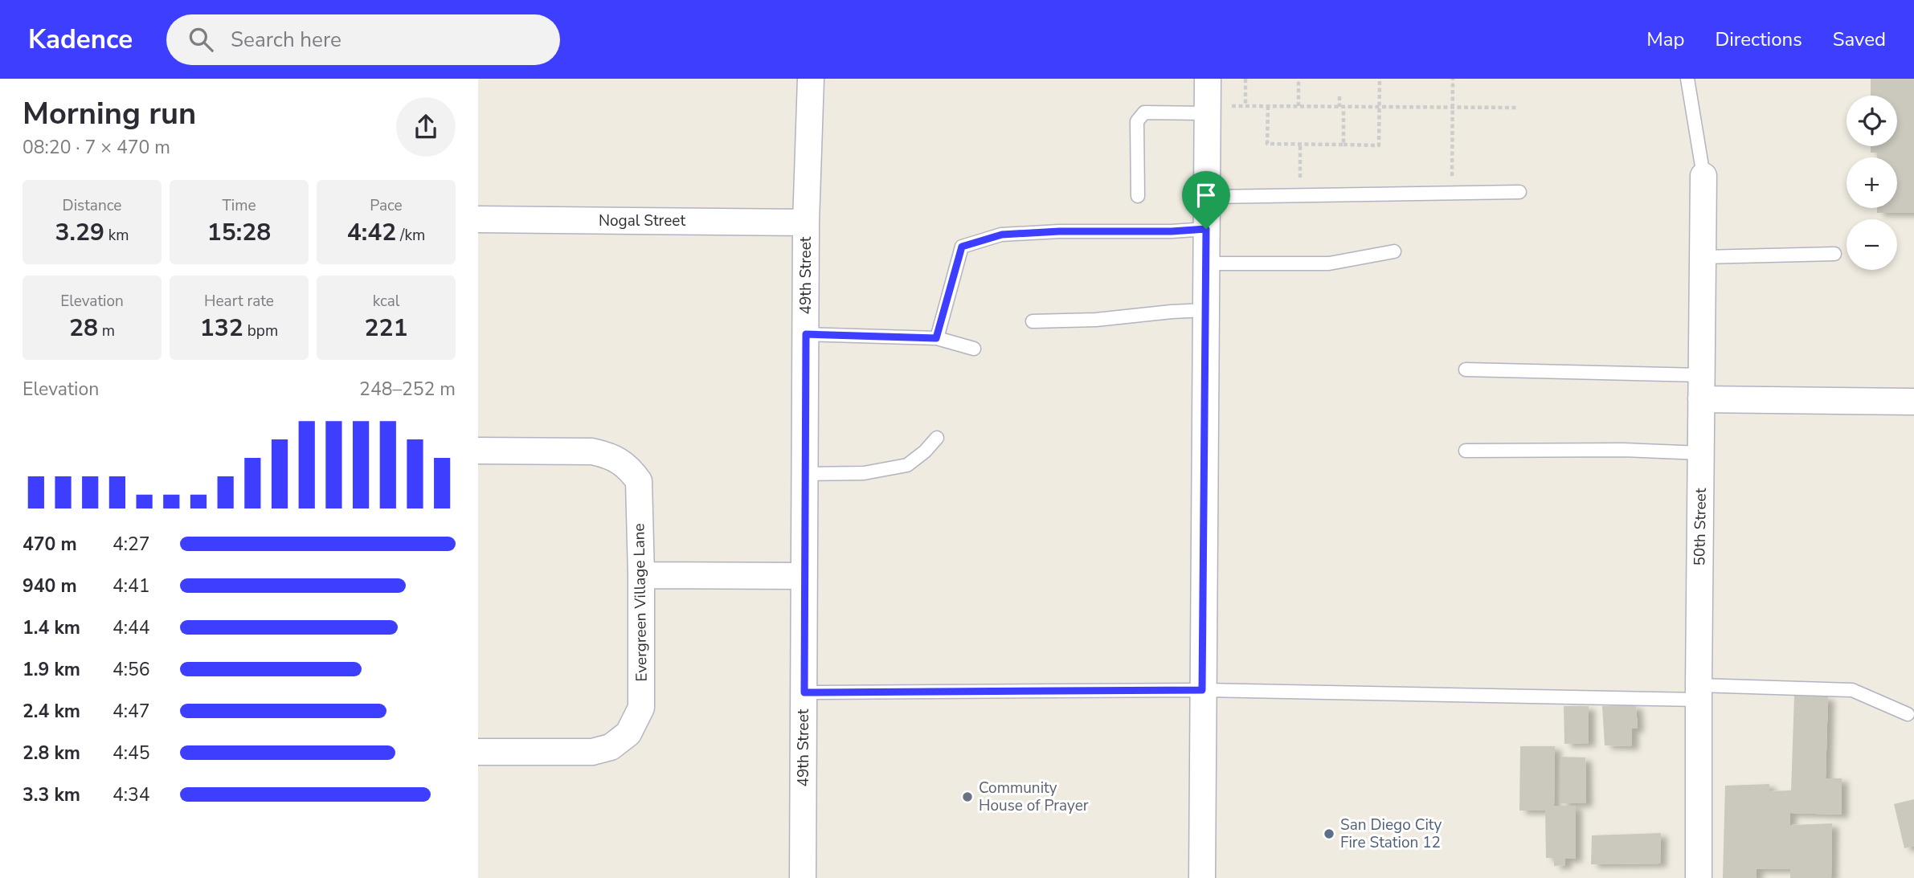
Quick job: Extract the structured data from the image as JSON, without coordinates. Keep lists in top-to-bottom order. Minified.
{"streets":{"street":["Nogal Street","49th Street","50th Street","Evergreen Village Lane"]},"crossings":[["Nogal Street","49th Street"]],"places":["Community House of Prayer","San Diego City Fire Station 12"],"page":{"header":"Kadence","search":"Search here","nav":["Map","Directions","Saved"],"heading":["Morning run","08:20 · 7 × 470 m"],"map_buttons":["+","−"],"stats":[["Distance","3.29 km"],["Time","15:28"],["Pace","4:42 /km"],["Elevation","28 m"],["Heart rate","132 bpm"],["kcal","221"]],"chart":["Elevation","248–252 m"],"list":[{"name":"470 m","note":"4:27"},{"name":"940 m","note":"4:41"},{"name":"1.4 km","note":"4:44"},{"name":"1.9 km","note":"4:56"},{"name":"2.4 km","note":"4:47"},{"name":"2.8 km","note":"4:45"},{"name":"3.3 km","note":"4:34"}]}}
